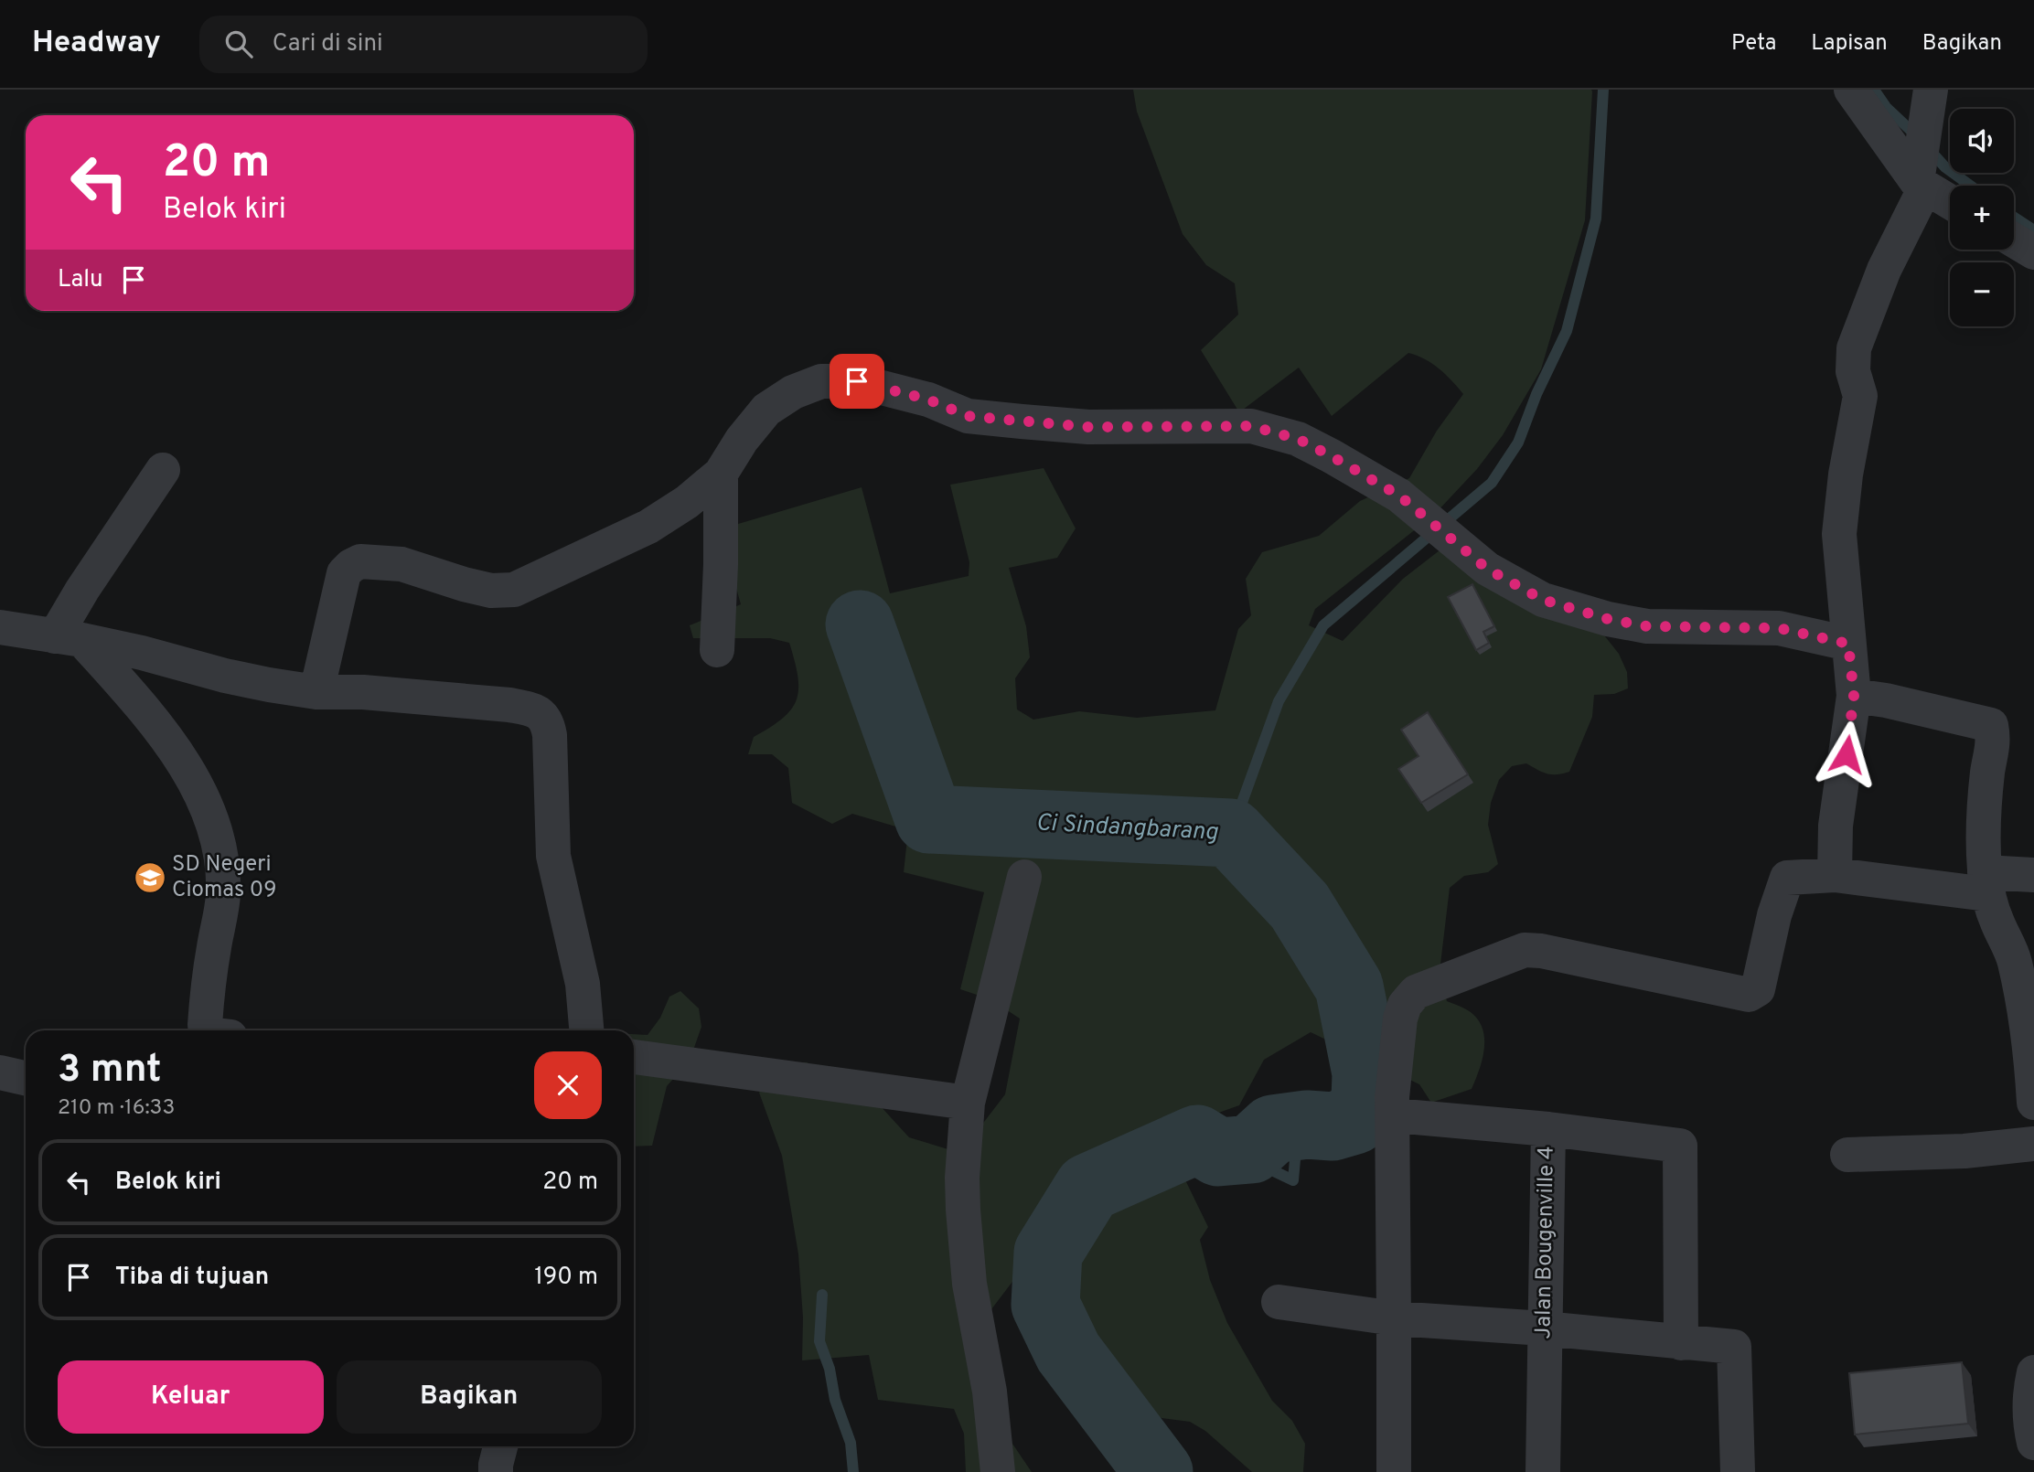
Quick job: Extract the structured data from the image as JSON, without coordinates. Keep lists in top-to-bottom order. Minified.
{"streets":{"street":["Jalan Bougenville 4"]},"water":["Ci Sindangbarang"],"places":{"school or university":["SD Negeri Ciomas 09"]},"page":{"header":"Headway","search":"Cari di sini","nav":["Peta","Lapisan","Bagikan"],"map_buttons":["+","−"],"turn":["20 m","Belok kiri"],"then":"Lalu","heading":["3 mnt","210 m · 16:33"],"list":[{"name":"Belok kiri","value":"20 m"},{"name":"Tiba di tujuan","value":"190 m"}],"buttons":["Keluar","Bagikan"]}}
